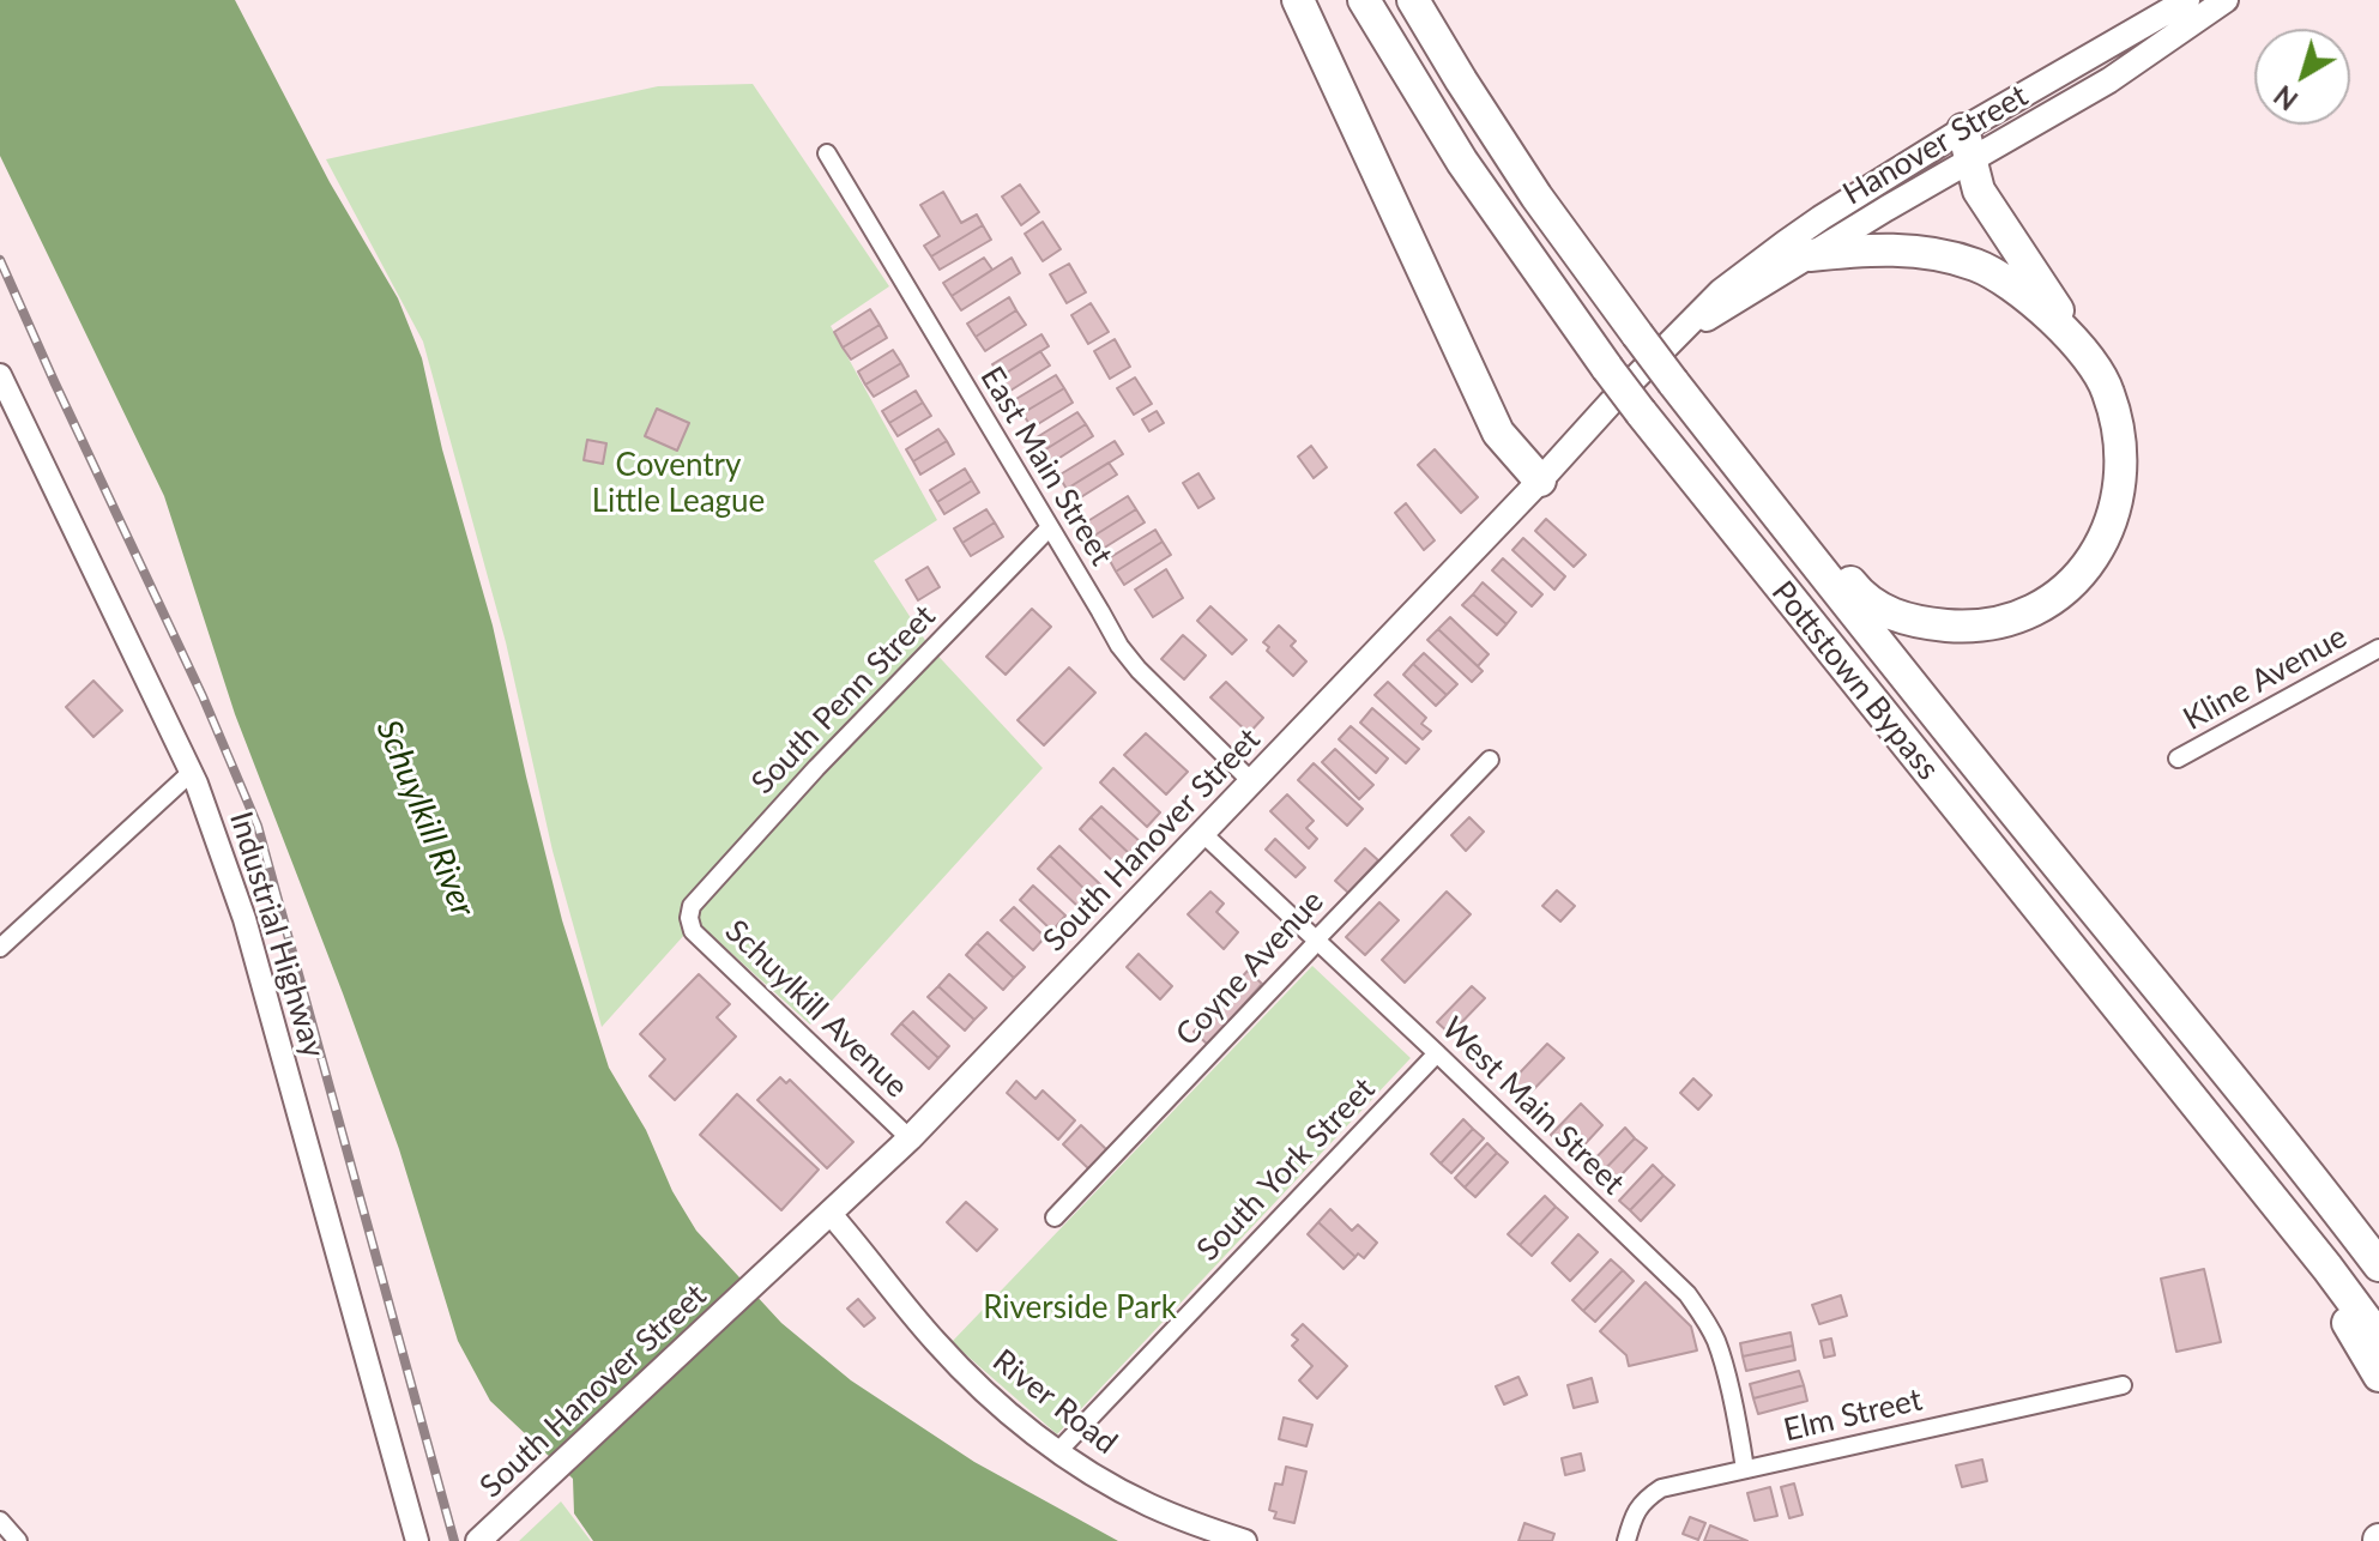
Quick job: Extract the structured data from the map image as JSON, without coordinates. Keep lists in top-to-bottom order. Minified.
{"streets":{"highway":["Pottstown Bypass"],"main road":["Hanover Street","South Hanover Street"],"street":["East Main Street","Kline Avenue","South Penn Street","Industrial Highway","Coyne Avenue","Schuylkill Avenue","West Main Street","South York Street","River Road","Elm Street"]},"crossings":[["Hanover Street","South Hanover Street"],["East Main Street","South Penn Street"],["East Main Street","South Hanover Street"],["South Penn Street","Schuylkill Avenue"],["South Hanover Street","Schuylkill Avenue"],["South Hanover Street","West Main Street"],["South Hanover Street","River Road"],["Coyne Avenue","West Main Street"],["West Main Street","South York Street"],["West Main Street","Elm Street"],["South York Street","River Road"]],"water":["Schuylkill River"],"parks":["Coventry Little League","Riverside Park"],"north":"bottom left"}
